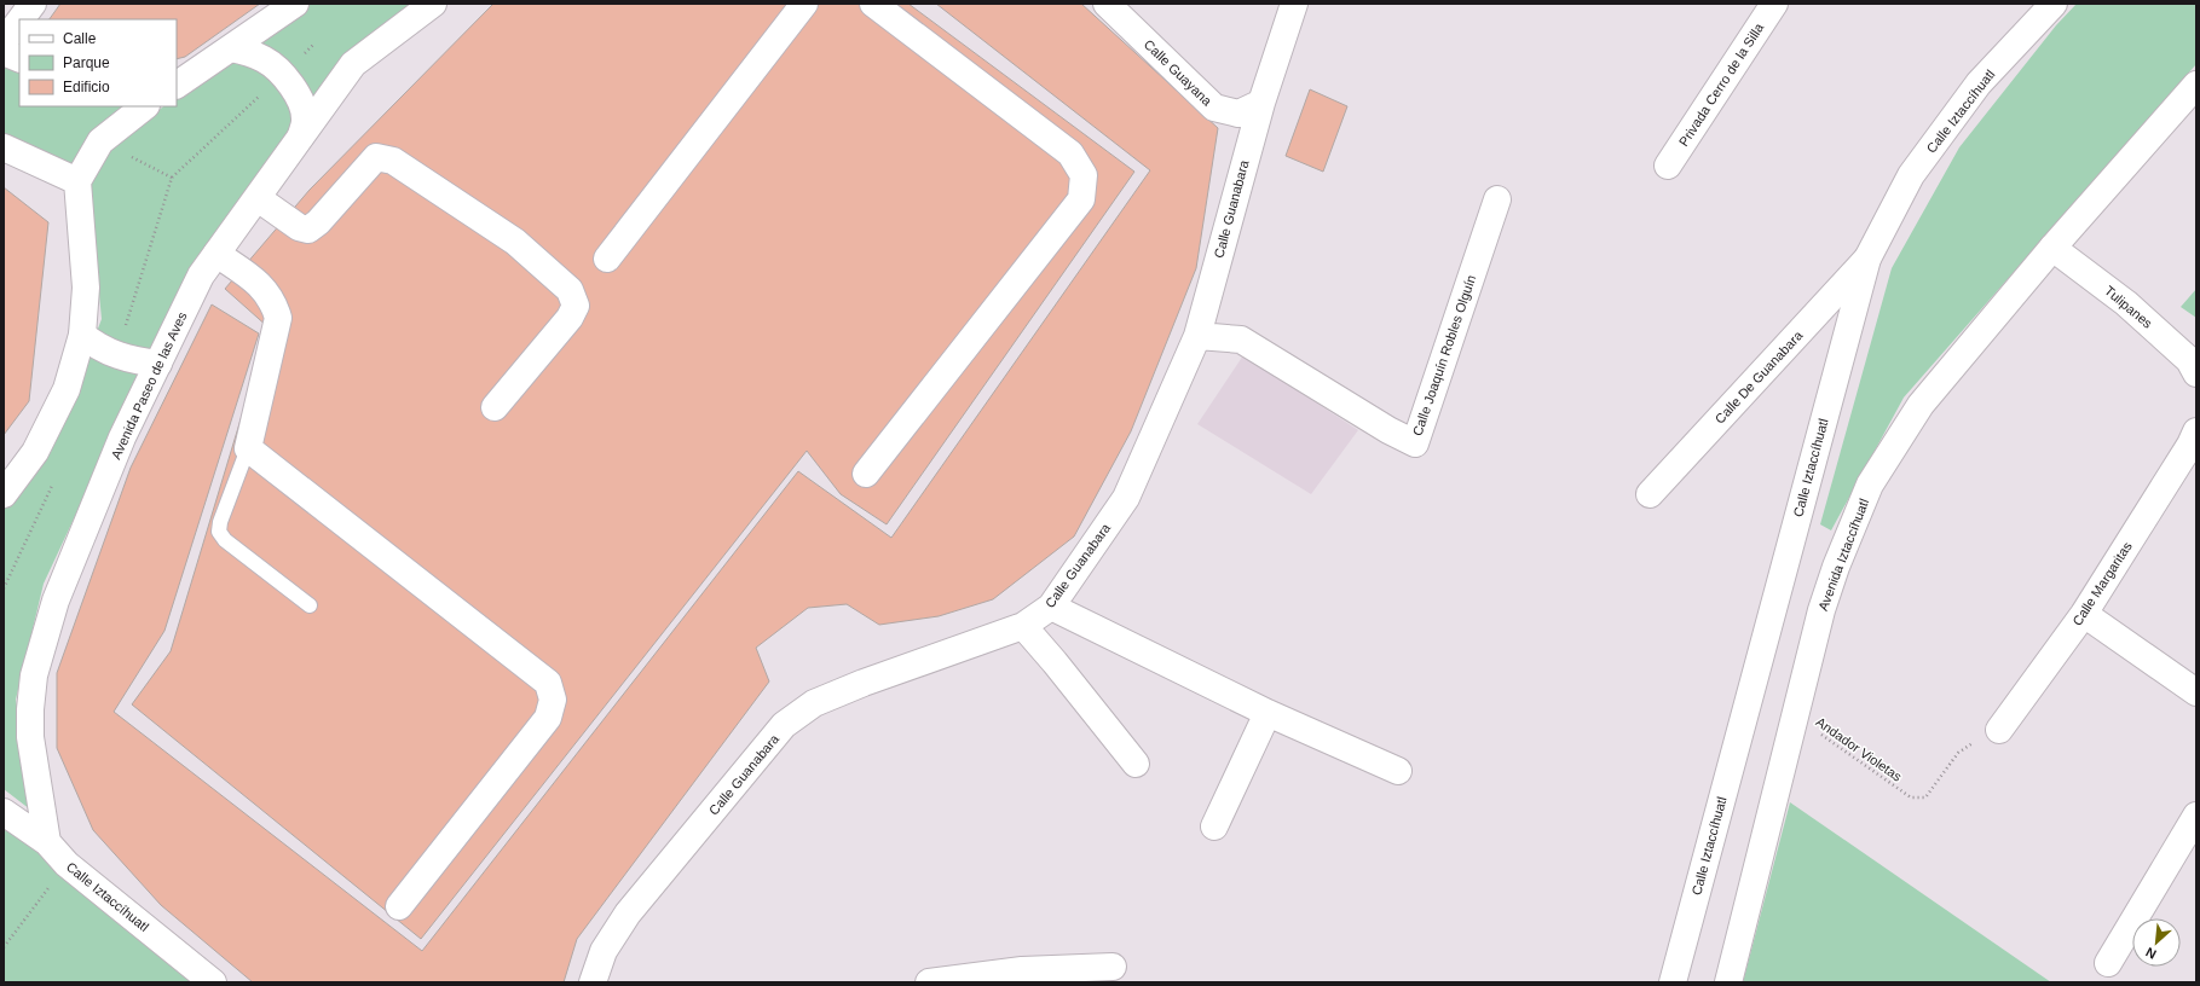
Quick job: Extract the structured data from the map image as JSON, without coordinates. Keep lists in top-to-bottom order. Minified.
{"streets":{"street":["Calle Guayana","Privada Cerro de la Silla","Calle Iztaccíhuatl","Calle Guanabara","Tulipanes","Calle Joaquín Robles Olguín","Calle De Guanabara","Avenida Paseo de las Aves","Avenida Iztaccíhuatl","Calle Margaritas"],"path":["Andador Violetas"]},"crossings":[["Calle Guayana","Calle Guanabara"],["Calle Iztaccíhuatl","Calle De Guanabara"],["Calle Iztaccíhuatl","Avenida Paseo de las Aves"],["Calle Guanabara","Calle Joaquín Robles Olguín"],["Tulipanes","Avenida Iztaccíhuatl"],["Avenida Iztaccíhuatl","Andador Violetas"],["Calle Margaritas","Andador Violetas"]],"legend":["Calle","Parque","Edificio"],"north":"bottom left"}
